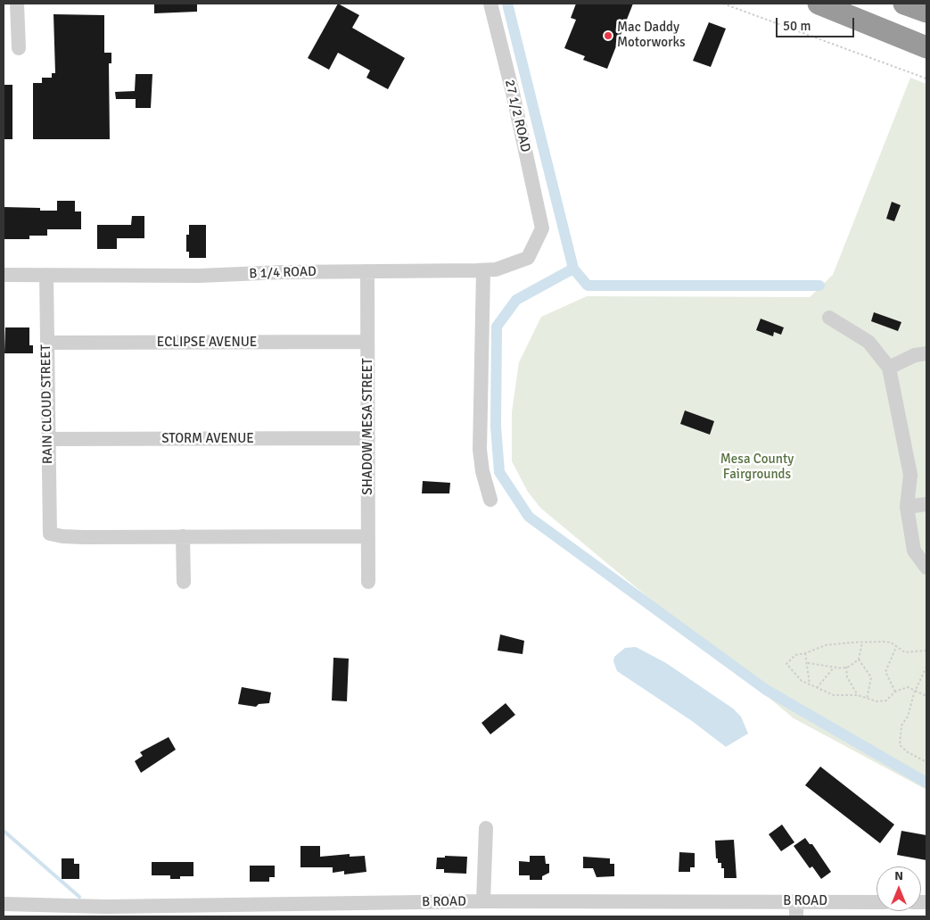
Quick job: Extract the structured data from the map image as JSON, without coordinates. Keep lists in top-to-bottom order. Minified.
{"streets":{"street":["27 1/2 ROAD","B 1/4 ROAD","ECLIPSE AVENUE","RAIN CLOUD STREET","SHADOW MESA STREET","STORM AVENUE","B ROAD"]},"crossings":[["27 1/2 ROAD","B 1/4 ROAD"],["B 1/4 ROAD","RAIN CLOUD STREET"],["B 1/4 ROAD","SHADOW MESA STREET"],["ECLIPSE AVENUE","RAIN CLOUD STREET"],["ECLIPSE AVENUE","SHADOW MESA STREET"],["RAIN CLOUD STREET","STORM AVENUE"],["SHADOW MESA STREET","STORM AVENUE"]],"parks":["Mesa County Fairgrounds"],"places":["Mac Daddy Motorworks"],"scale_bar":"50 m","north":"top"}
